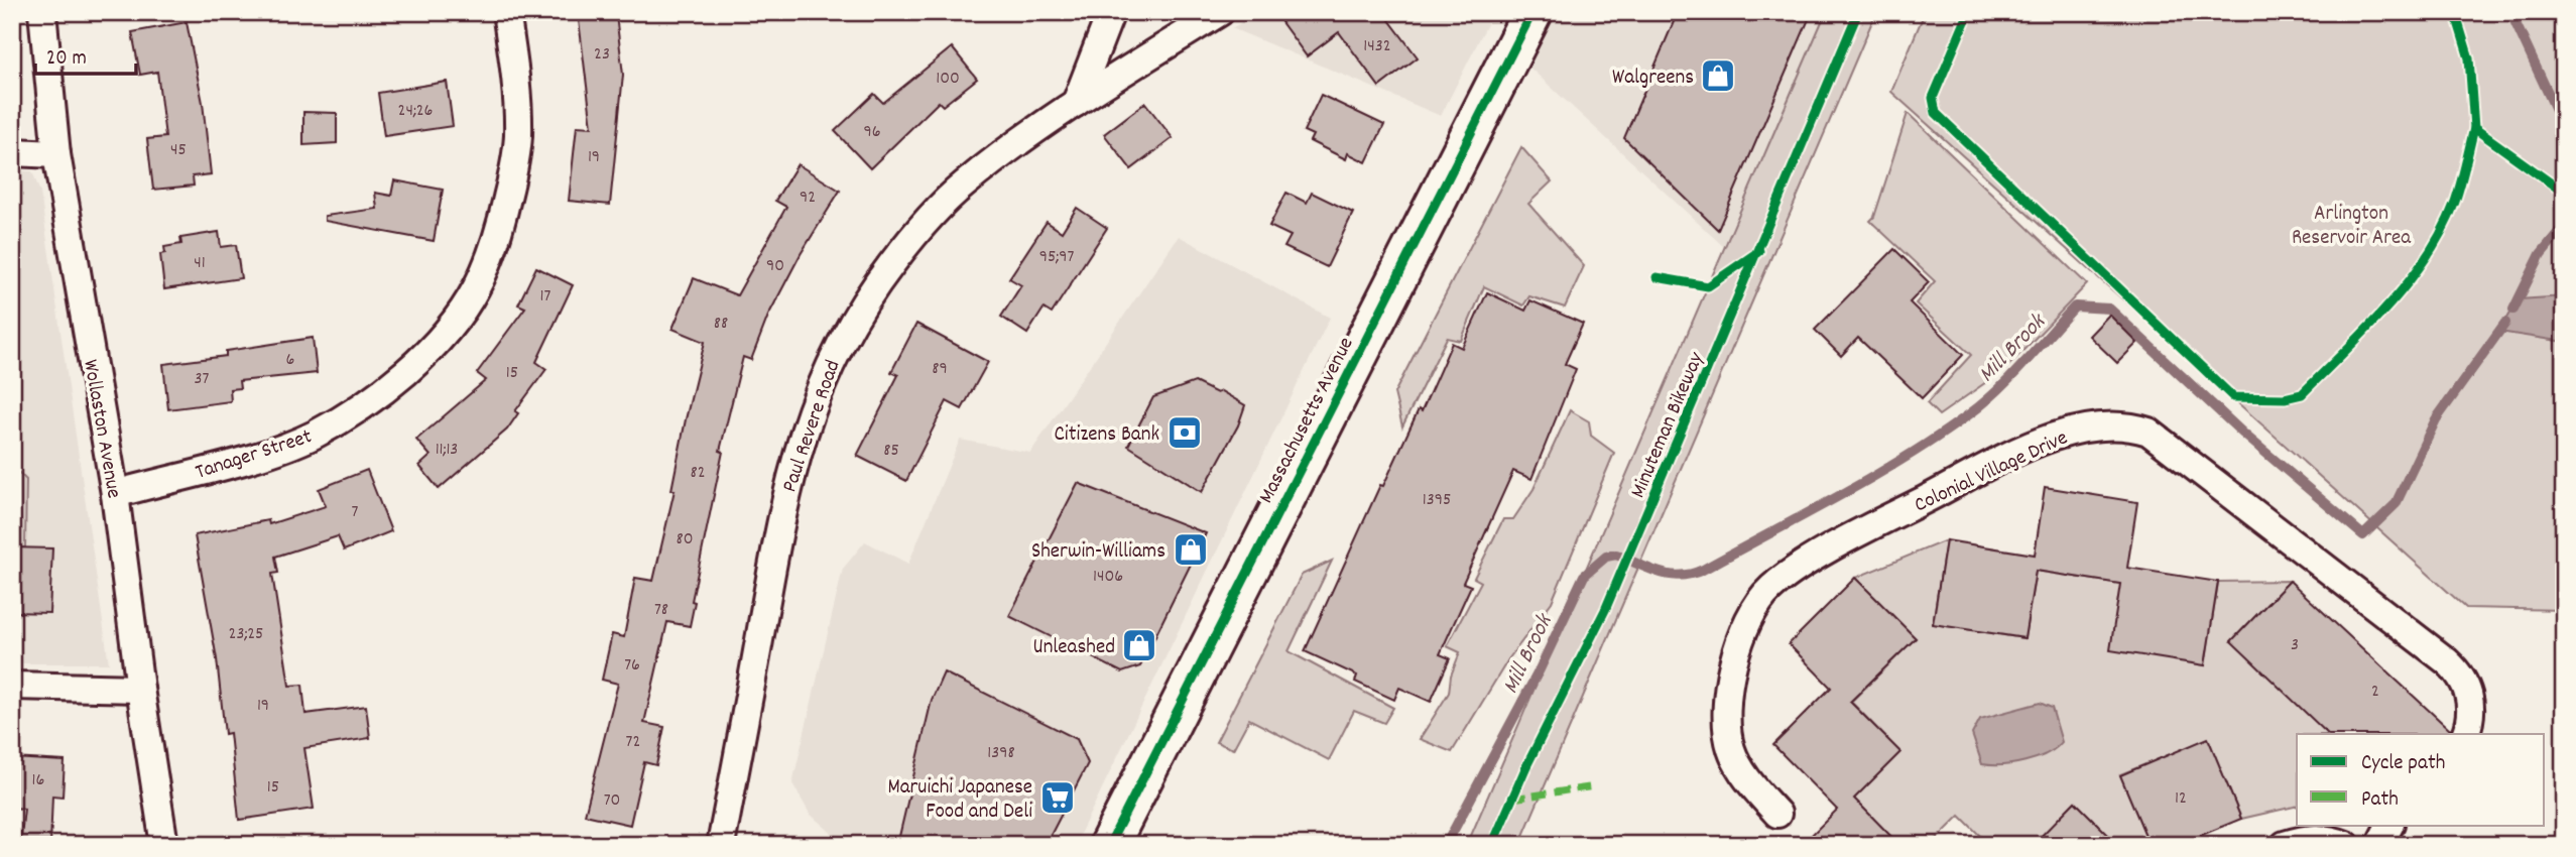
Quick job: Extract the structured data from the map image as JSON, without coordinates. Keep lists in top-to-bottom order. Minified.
{"streets":{"main road":["Massachusetts Avenue"],"street":["Paul Revere Road","Wollaston Avenue","Tanager Street","Colonial Village Drive"],"cycle path":["Minuteman Bikeway"]},"crossings":[["Wollaston Avenue","Tanager Street"]],"water":["Mill Brook"],"parks":["Arlington Reservoir Area"],"places":{"shop":["Walgreens","Sherwin-Williams","Unleashed"],"bank":["Citizens Bank"],"supermarket":["Maruichi Japanese Food and Deli"]},"house_numbers":["1432","23","100","24;26","96","45","19","92","95;97","41","90","17","88","6","89","15","37","11;13","85","82","1395","7","80","1406","78","23;25","3","76","2","19","72","1398","16","15","12","70"],"legend":["Cycle path","Path"],"scale_bar":"20 m"}
